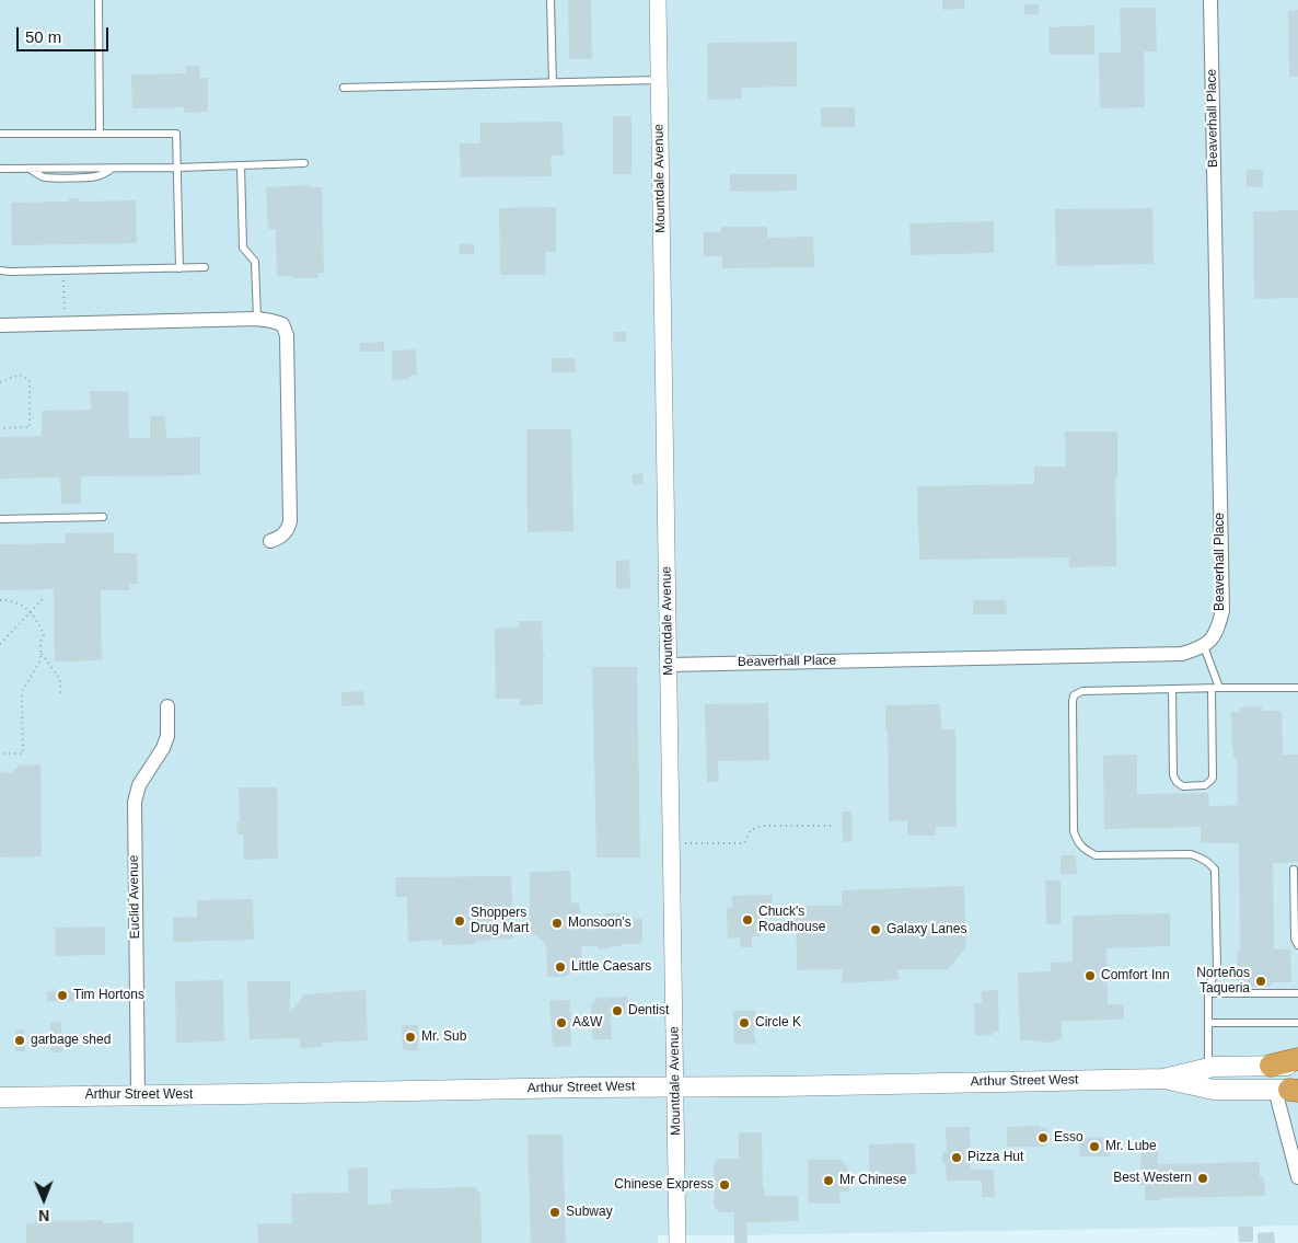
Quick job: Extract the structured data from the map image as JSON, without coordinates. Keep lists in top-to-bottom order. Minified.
{"streets":{"main road":["Arthur Street West"],"street":["Beaverhall Place","Mountdale Avenue","Euclid Avenue"]},"crossings":[["Beaverhall Place","Mountdale Avenue"],["Mountdale Avenue","Arthur Street West"],["Euclid Avenue","Arthur Street West"]],"places":["Chuck's Roadhouse","Shoppers Drug Mart","Monsoon's","Galaxy Lanes","Little Caesars","Comfort Inn","Norteños Taqueria","Tim Hortons","Dentist","A&W","Circle K","Mr. Sub","garbage shed","Esso","Mr. Lube","Pizza Hut","Best Western","Mr Chinese","Chinese Express","Subway"],"scale_bar":"50 m","north":"bottom"}
